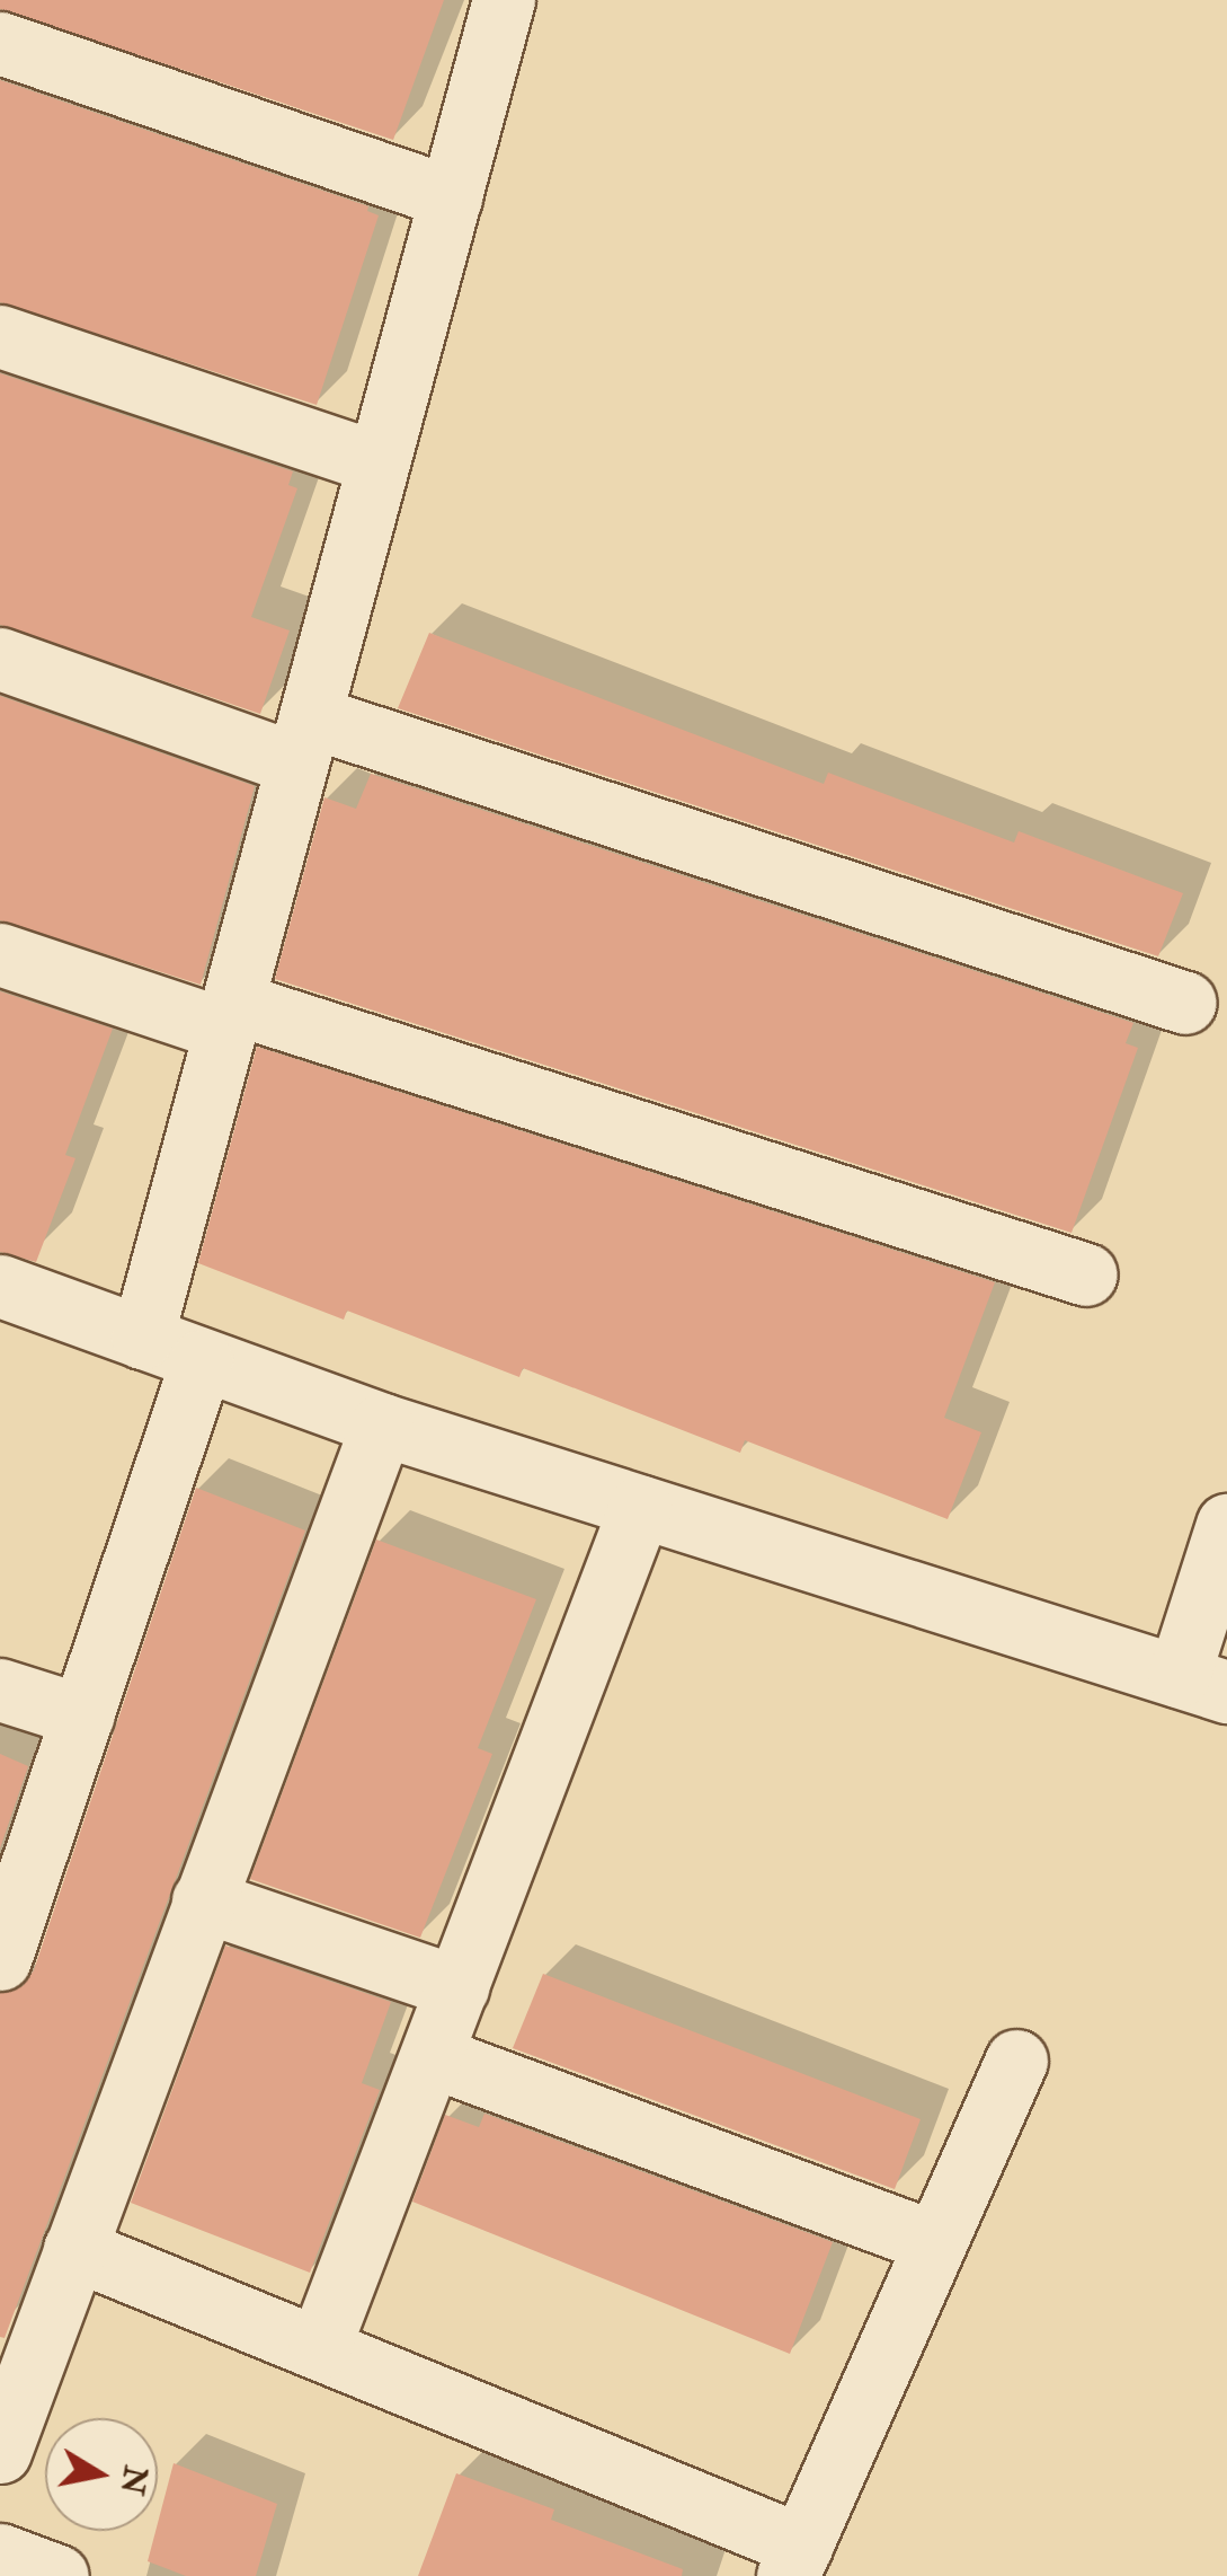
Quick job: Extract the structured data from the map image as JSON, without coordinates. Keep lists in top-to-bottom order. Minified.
{"north":"right"}
